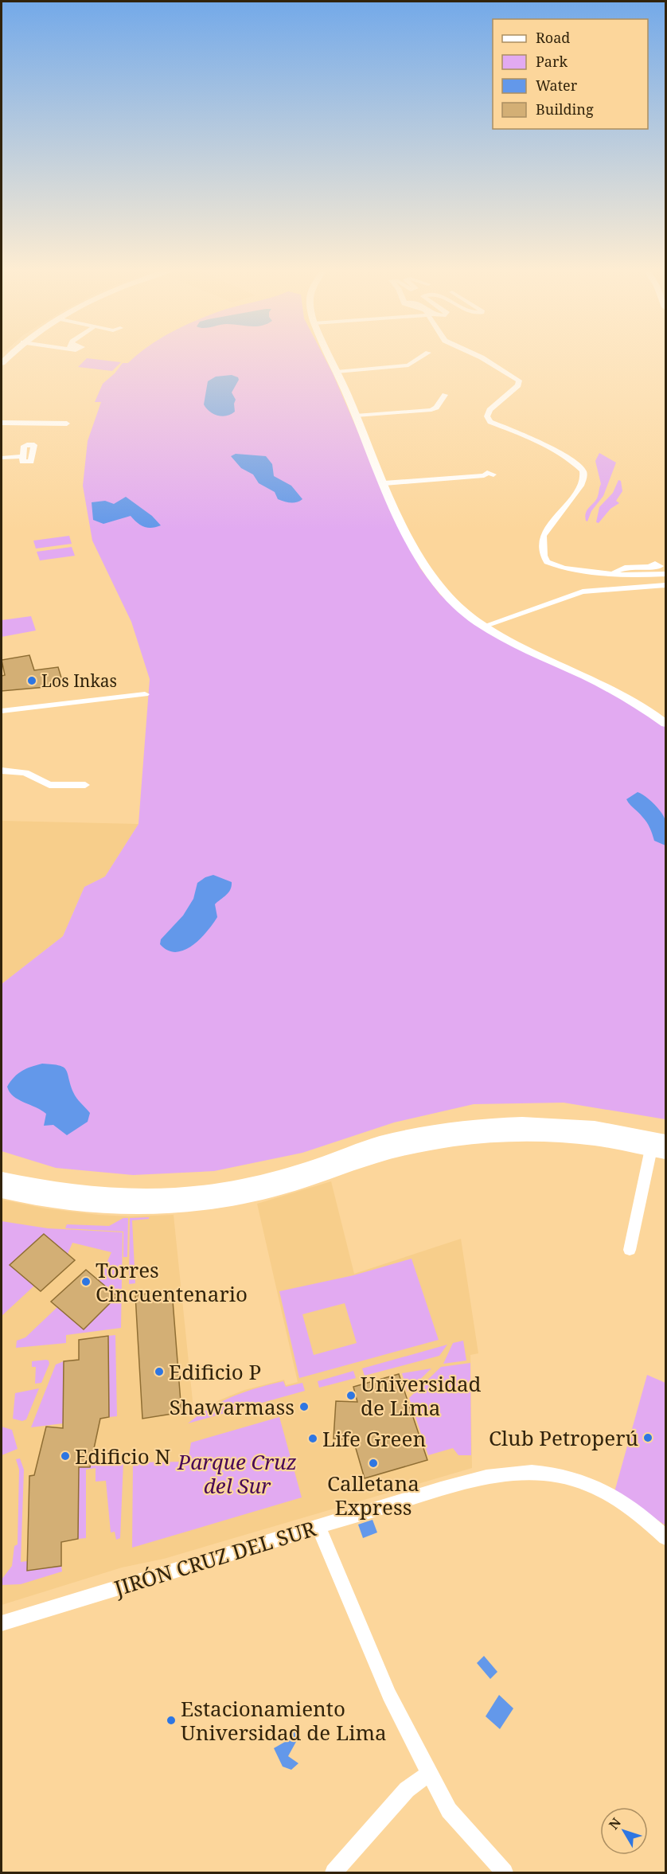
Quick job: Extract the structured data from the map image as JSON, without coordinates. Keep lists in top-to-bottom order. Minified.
{"streets":{"street":["JIRÓN CRUZ DEL SUR"]},"parks":["Parque Cruz del Sur"],"places":["Los Inkas","Torres Cincuentenario","Edificio P","Universidad de Lima","Shawarmass","Club Petroperú","Life Green","Edificio N","Calletana Express","Estacionamiento Universidad de Lima"],"legend":["Road","Park","Water","Building"],"north":"top left"}
